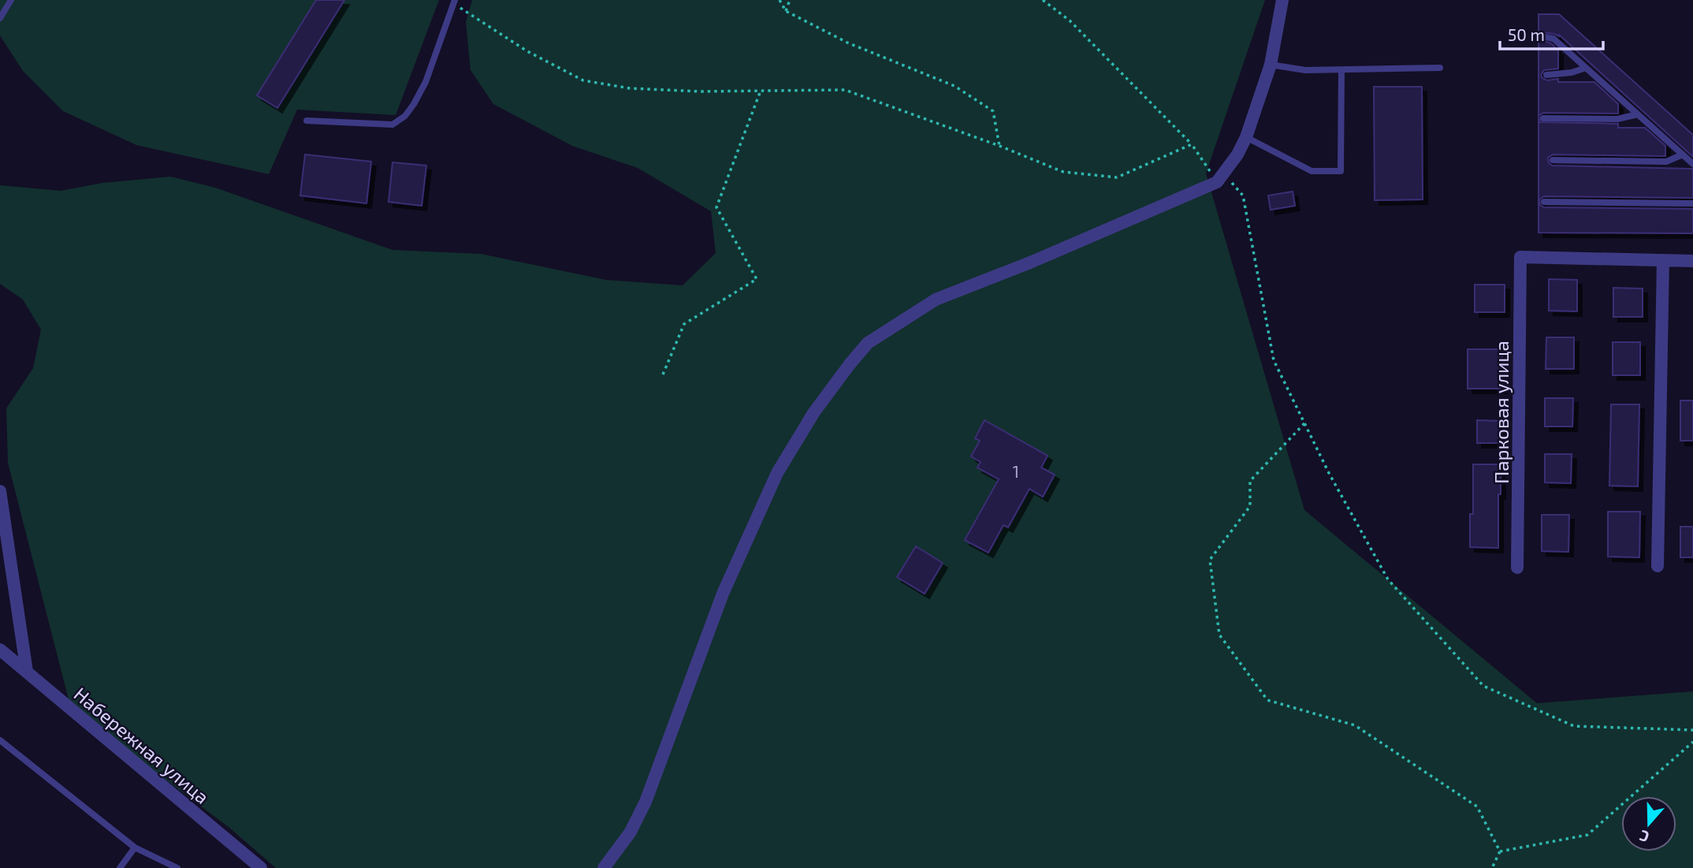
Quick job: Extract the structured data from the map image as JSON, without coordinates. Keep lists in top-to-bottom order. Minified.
{"streets":{"street":["Парковая улица","Набережная улица"]},"house_numbers":["1"],"scale_bar":"50 m","north":"bottom"}
